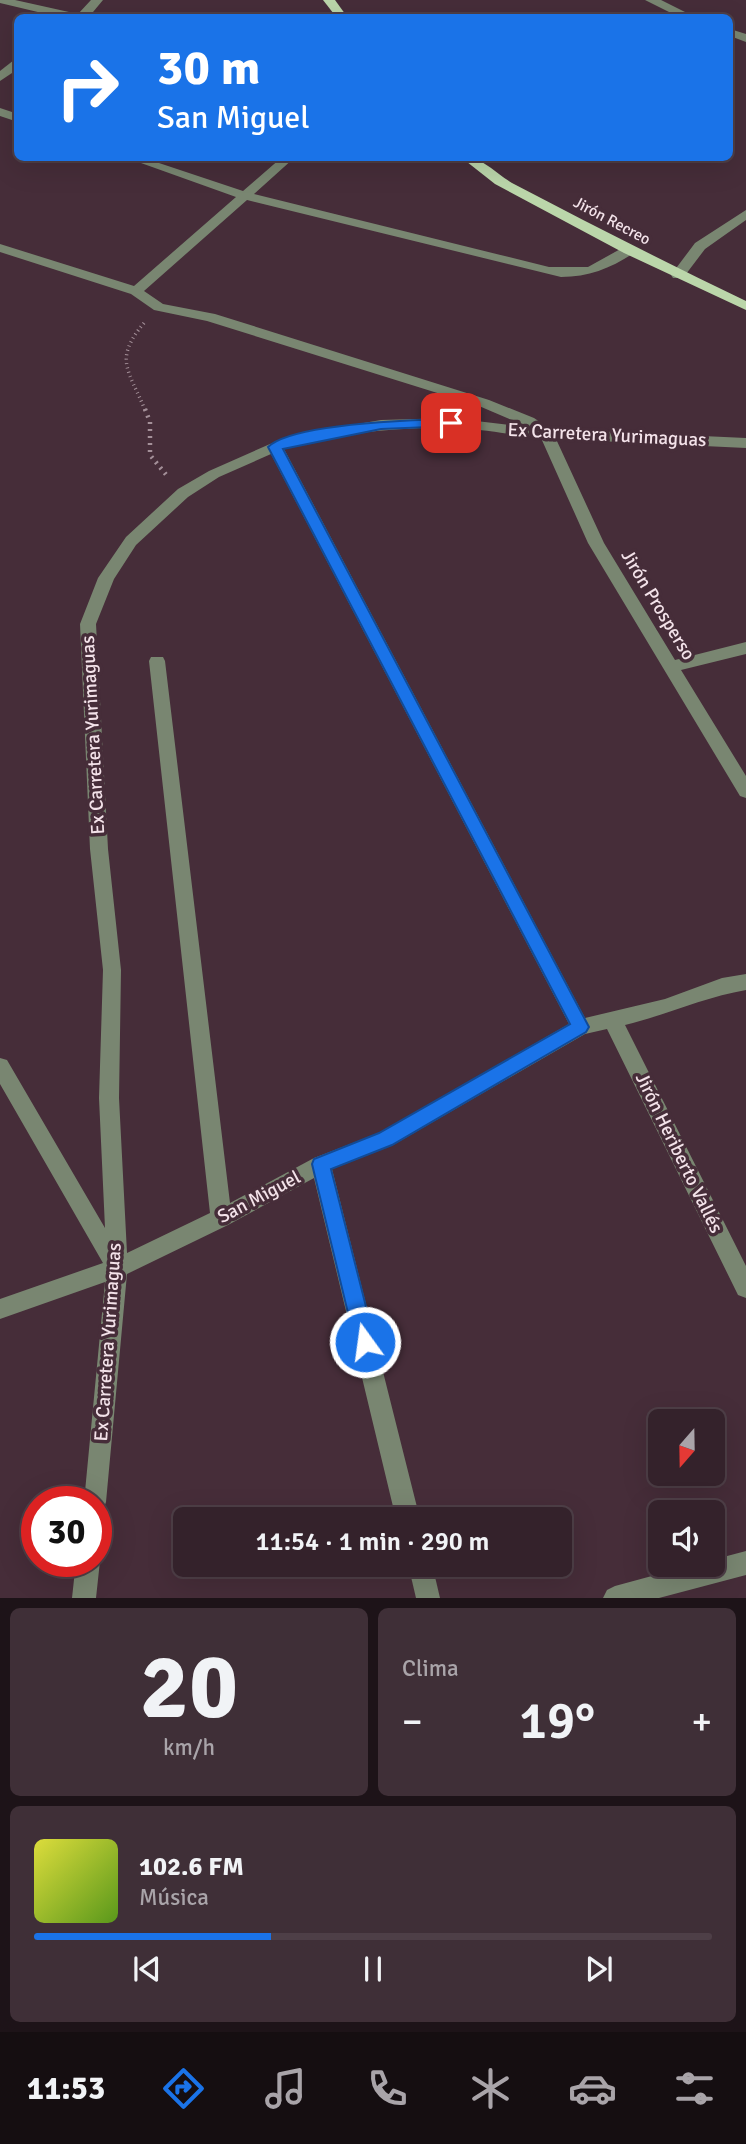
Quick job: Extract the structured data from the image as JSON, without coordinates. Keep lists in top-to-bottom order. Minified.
{"streets":{"main road":["Jirón Recreo"],"street":["Ex Carretera Yurimaguas","Jirón Prosperso","Jirón Heriberto Vallés","San Miguel"]},"crossings":[["Ex Carretera Yurimaguas","Jirón Prosperso"],["Ex Carretera Yurimaguas","San Miguel"],["Jirón Heriberto Vallés","San Miguel"]],"north":"bottom","page":{"turn":["30 m","San Miguel"],"limit":"30","trip":"11:54 · 1 min · 290 m","tile":[["20","km/h"],"Clima"],"heat":["−","19°","+"],"song":["102.6 FM","Música"],"tabs":"11:53"}}
